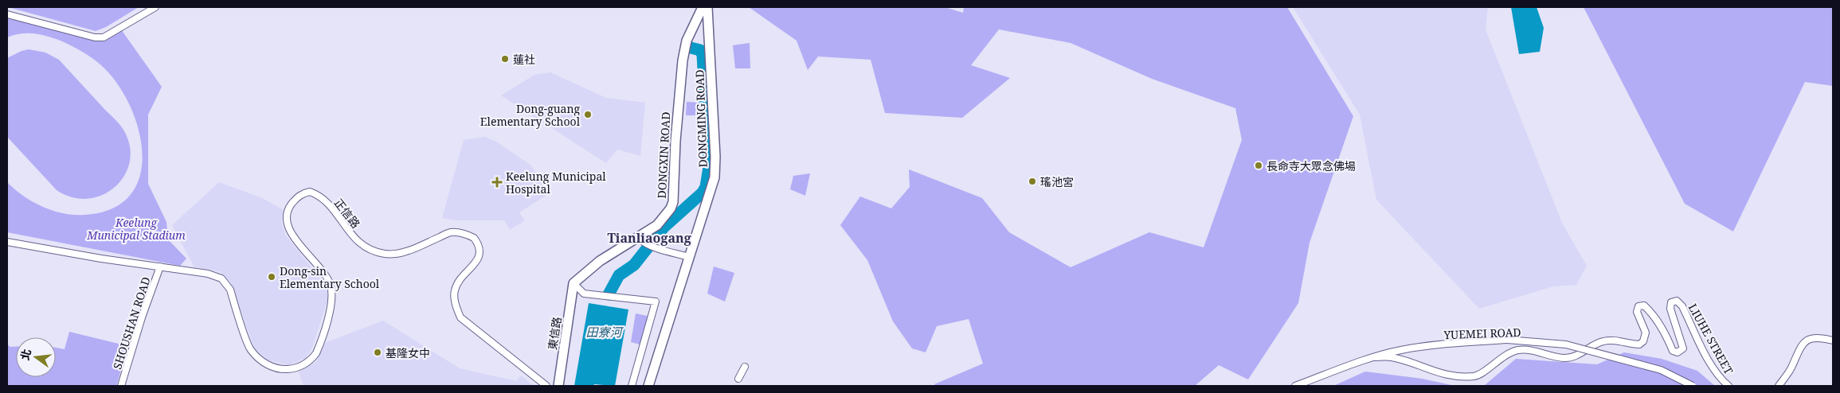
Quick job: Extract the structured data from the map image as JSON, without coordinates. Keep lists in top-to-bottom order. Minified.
{"streets":{"main road":["DONGMING ROAD","DONGXIN ROAD","東信路"],"street":["正信路","SHOUSHAN ROAD","YUEMEI ROAD","LIUHE STREET"]},"crossings":[["DONGMING ROAD","DONGXIN ROAD"],["DONGXIN ROAD","東信路"],["正信路","SHOUSHAN ROAD"],["YUEMEI ROAD","LIUHE STREET"]],"districts":["Tianliaogang"],"water":["田寮河"],"parks":["Keelung Municipal Stadium"],"places":{"other":["蓮社","Dong-guang Elementary School","長命寺大眾念佛場","瑤池宮","Dong-sin Elementary School","基隆女中"],"health":["Keelung Municipal Hospital"]},"north":"left"}
